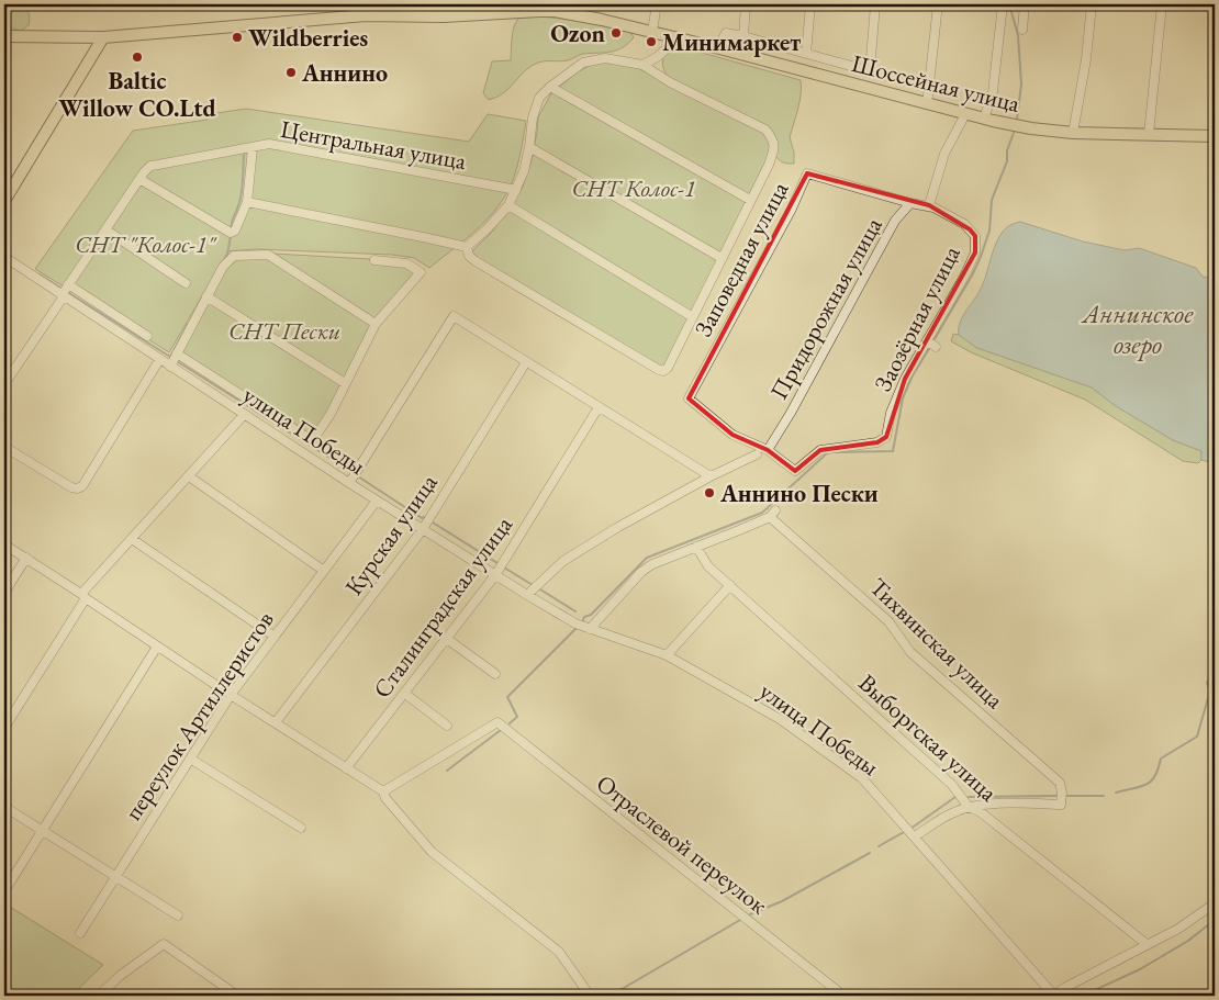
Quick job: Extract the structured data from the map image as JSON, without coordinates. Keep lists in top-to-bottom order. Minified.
{"streets":{"main road":["Шоссейная улица"],"street":["Центральная улица","Заповедная улица","Придорожная улица","Заозёрная улица","улица Победы","Курская улица","Сталинградская улица","Тихвинская улица","переулок Артиллеристов","Выборгская улица","Отраслевой переулок"]},"crossings":[["Центральная улица","улица Победы"],["Заповедная улица","Придорожная улица"],["Заповедная улица","Заозёрная улица"],["Придорожная улица","Заозёрная улица"],["улица Победы","Курская улица"],["улица Победы","Сталинградская улица"],["улица Победы","переулок Артиллеристов"],["Тихвинская улица","Выборгская улица"]],"water":["Аннинское озеро"],"parks":["СНТ Колос-1","СНТ \"Колос-1\"","СНТ Пески"],"places":["Ozon","Wildberries","Минимаркет","Baltic Willow CO.Ltd","Аннино","Аннино Пески"]}
